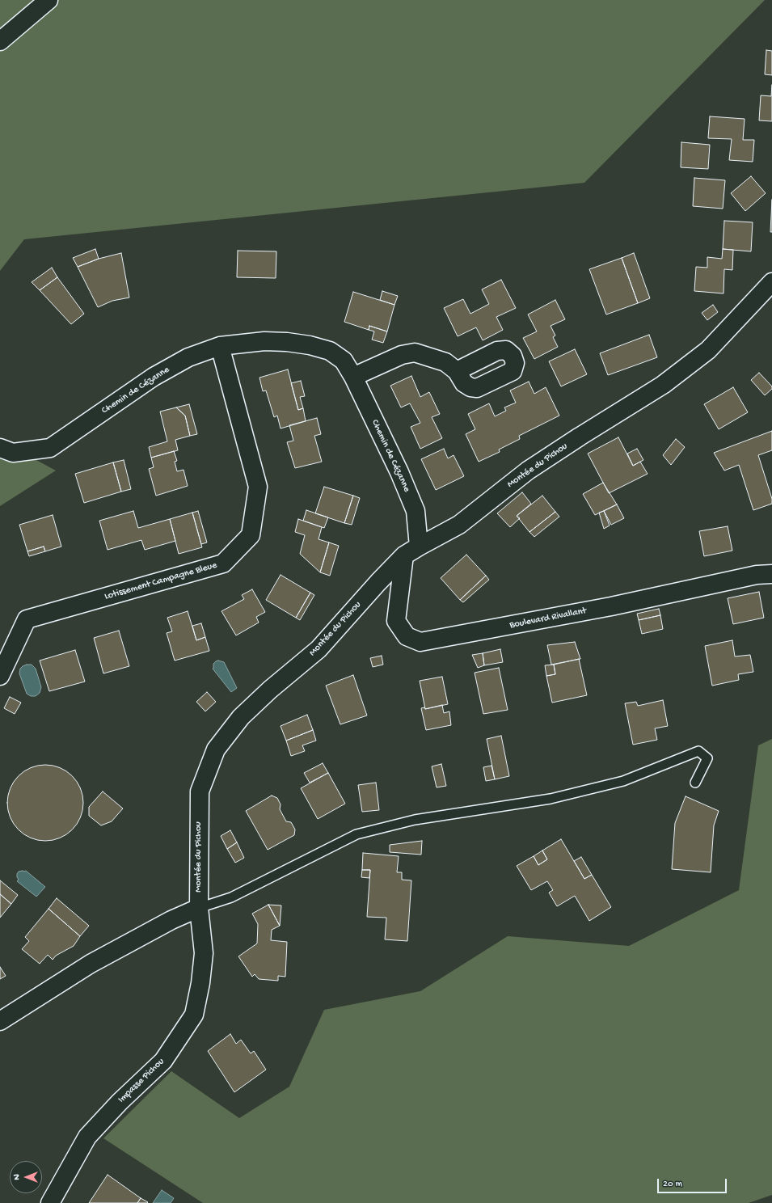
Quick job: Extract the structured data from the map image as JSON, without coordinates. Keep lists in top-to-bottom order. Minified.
{"streets":{"street":["Chemin de Cézanne","Montée du Pichou","Lotissement Campagne Bleue","Boulevard Rivallant","Impasse Pichou"]},"crossings":[["Chemin de Cézanne","Montée du Pichou"],["Chemin de Cézanne","Lotissement Campagne Bleue"],["Montée du Pichou","Boulevard Rivallant"],["Montée du Pichou","Impasse Pichou"]],"scale_bar":"20 m","north":"left"}
